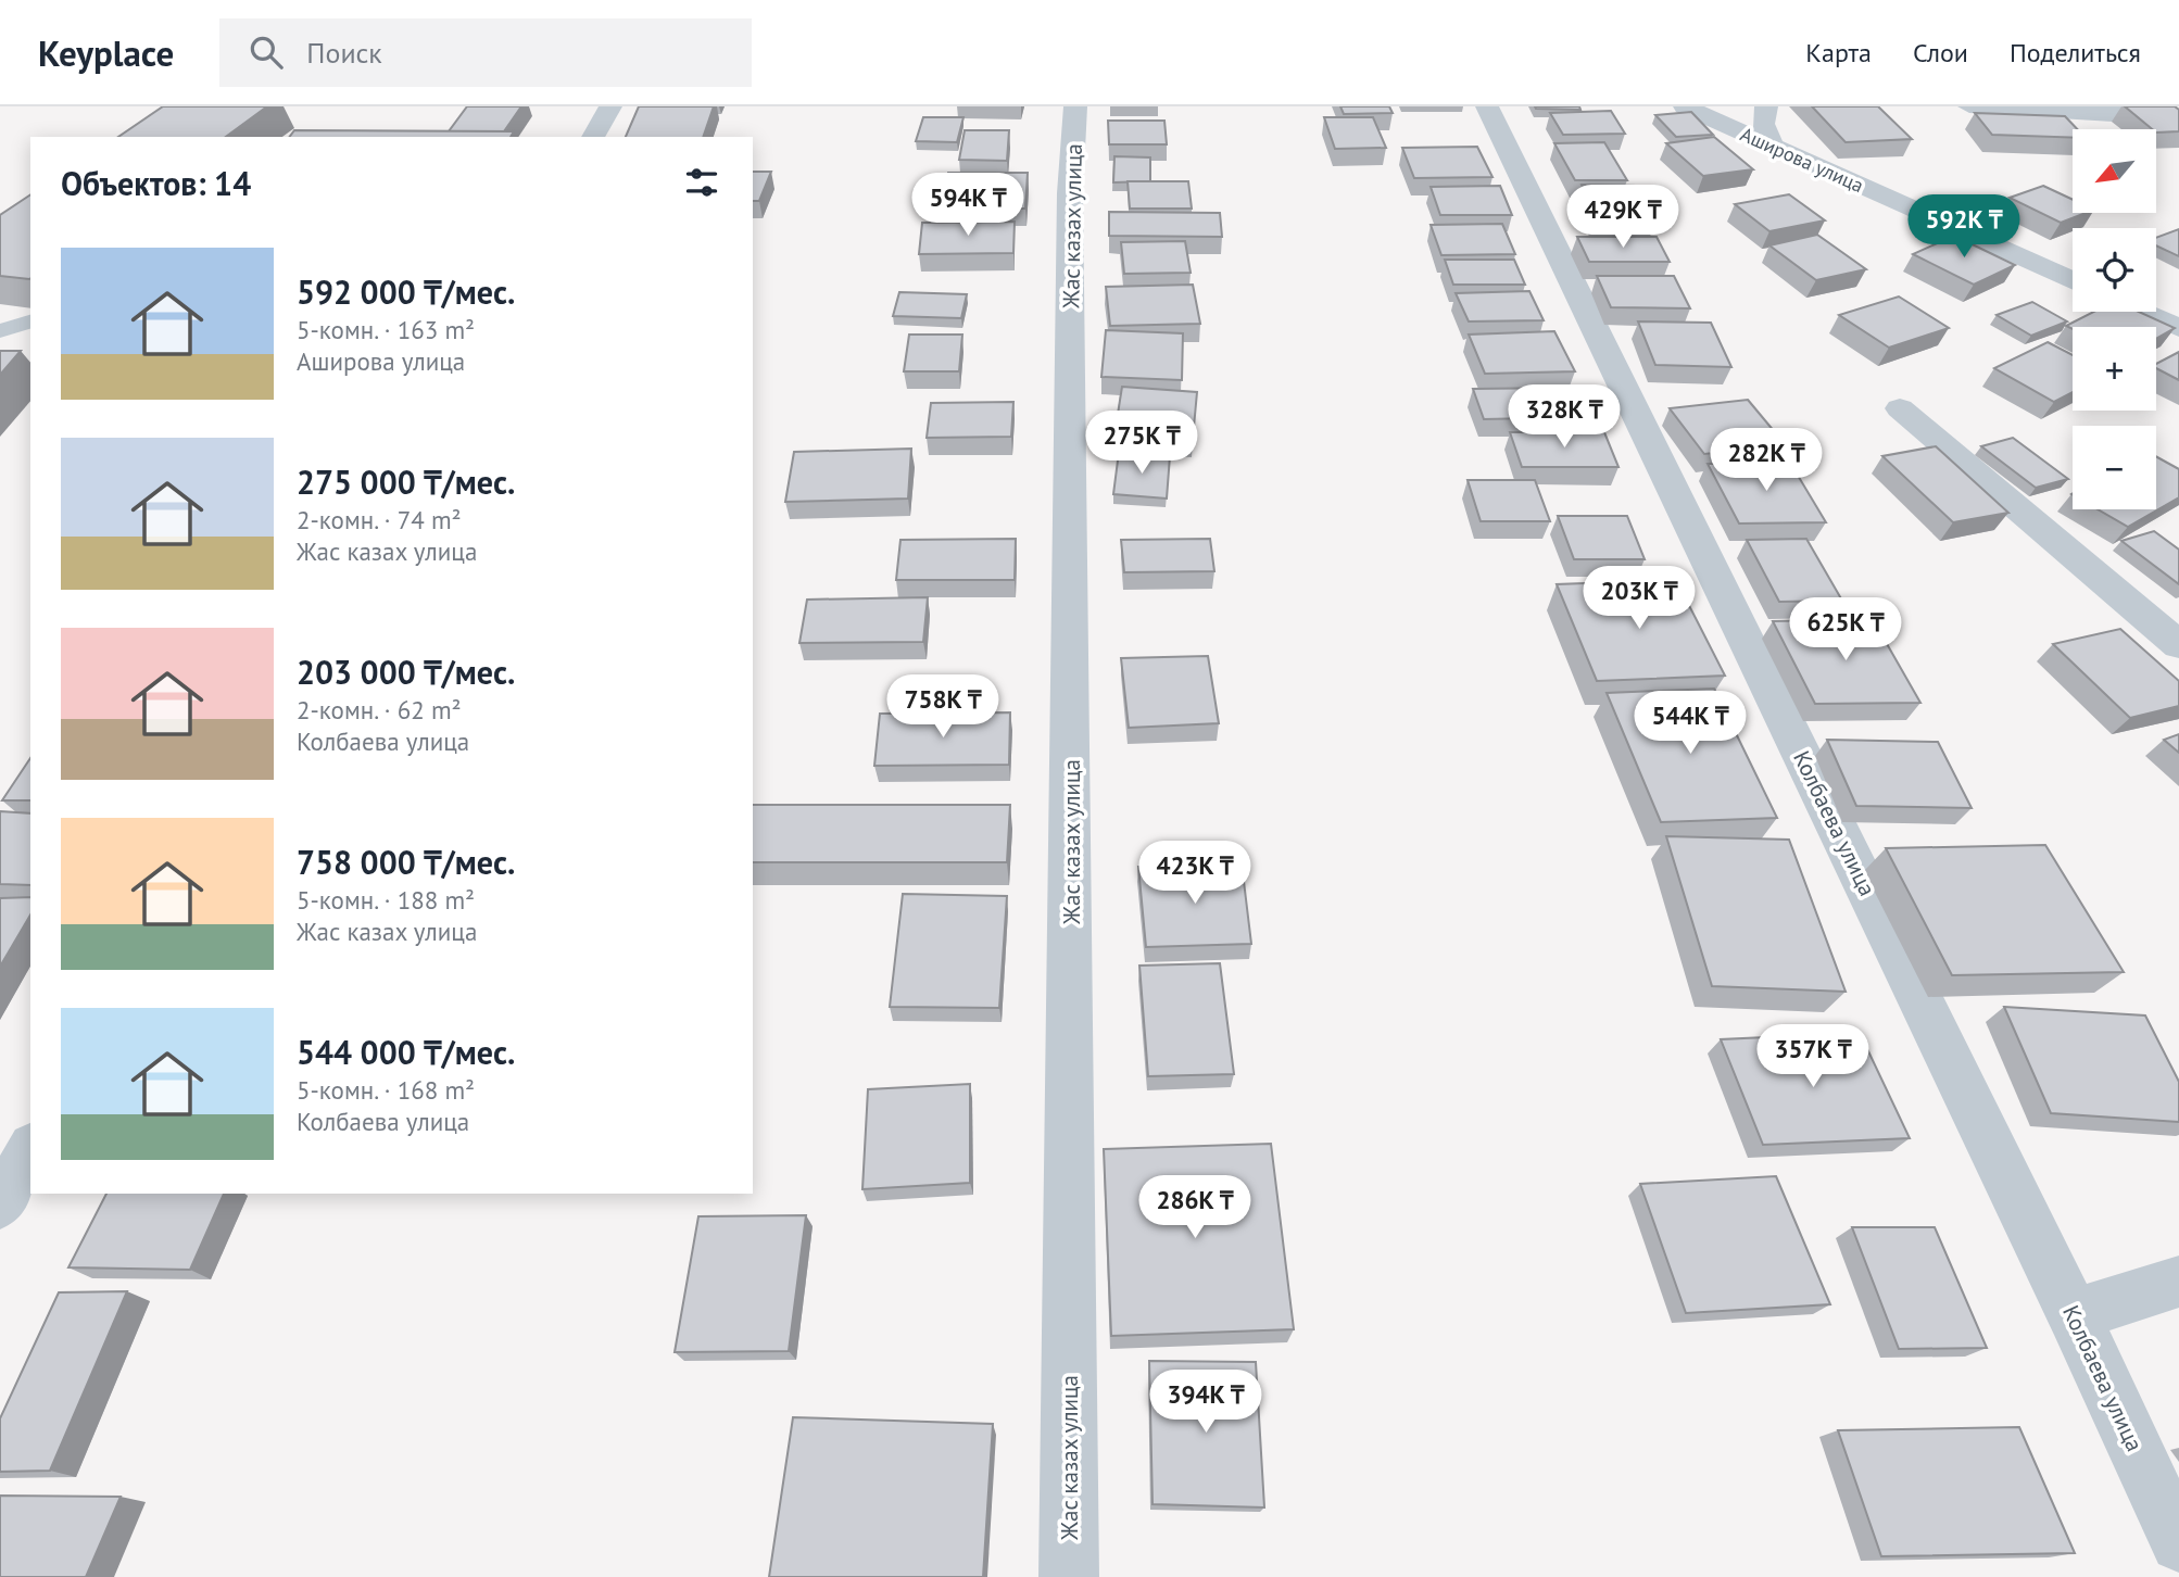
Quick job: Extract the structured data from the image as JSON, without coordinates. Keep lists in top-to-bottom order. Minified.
{"streets":{"street":["Аширова улица","Жас казах улица","Колбаева улица"]},"north":"bottom left","page":{"header":"Keyplace","search":"Поиск","nav":["Карта","Слои","Поделиться"],"map_buttons":["+","−"],"heading":"Объектов: 14","price":["594K ₸","429K ₸","592K ₸","328K ₸","275K ₸","282K ₸","203K ₸","625K ₸","758K ₸","544K ₸","423K ₸","357K ₸","286K ₸","394K ₸"],"list":[{"name":"592 000 ₸/мес.","note":"5-комн. · 163 m² · Аширова улица"},{"name":"275 000 ₸/мес.","note":"2-комн. · 74 m² · Жас казах улица"},{"name":"203 000 ₸/мес.","note":"2-комн. · 62 m² · Колбаева улица"},{"name":"758 000 ₸/мес.","note":"5-комн. · 188 m² · Жас казах улица"},{"name":"544 000 ₸/мес.","note":"5-комн. · 168 m² · Колбаева улица"}]}}
